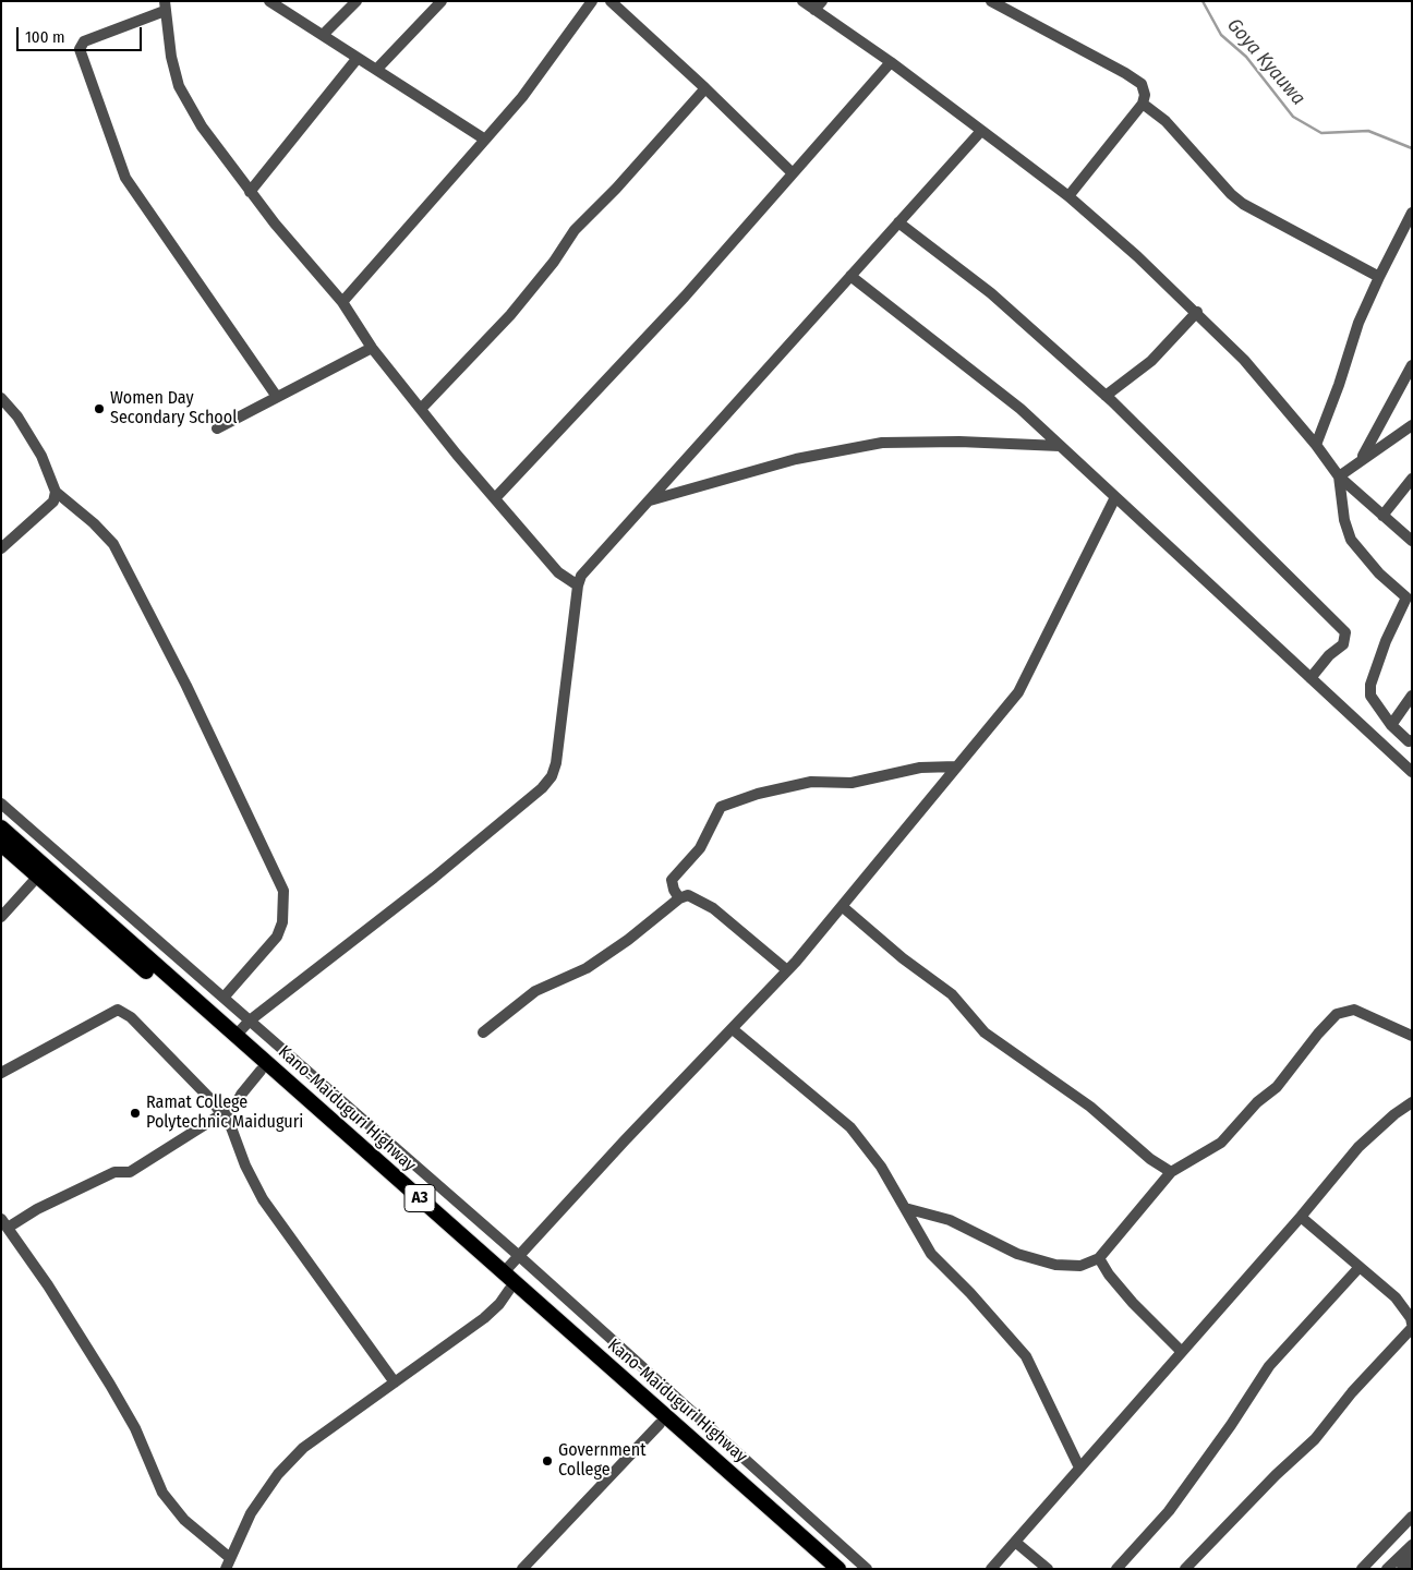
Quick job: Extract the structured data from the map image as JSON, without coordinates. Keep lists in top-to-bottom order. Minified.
{"streets":{"highway":["Kano-Maiduguri Highway","A3"]},"water":["Goya Kyauwa"],"places":["Women Day Secondary School","Ramat College Polytechnic Maiduguri","Government College"],"scale_bar":"100 m"}
